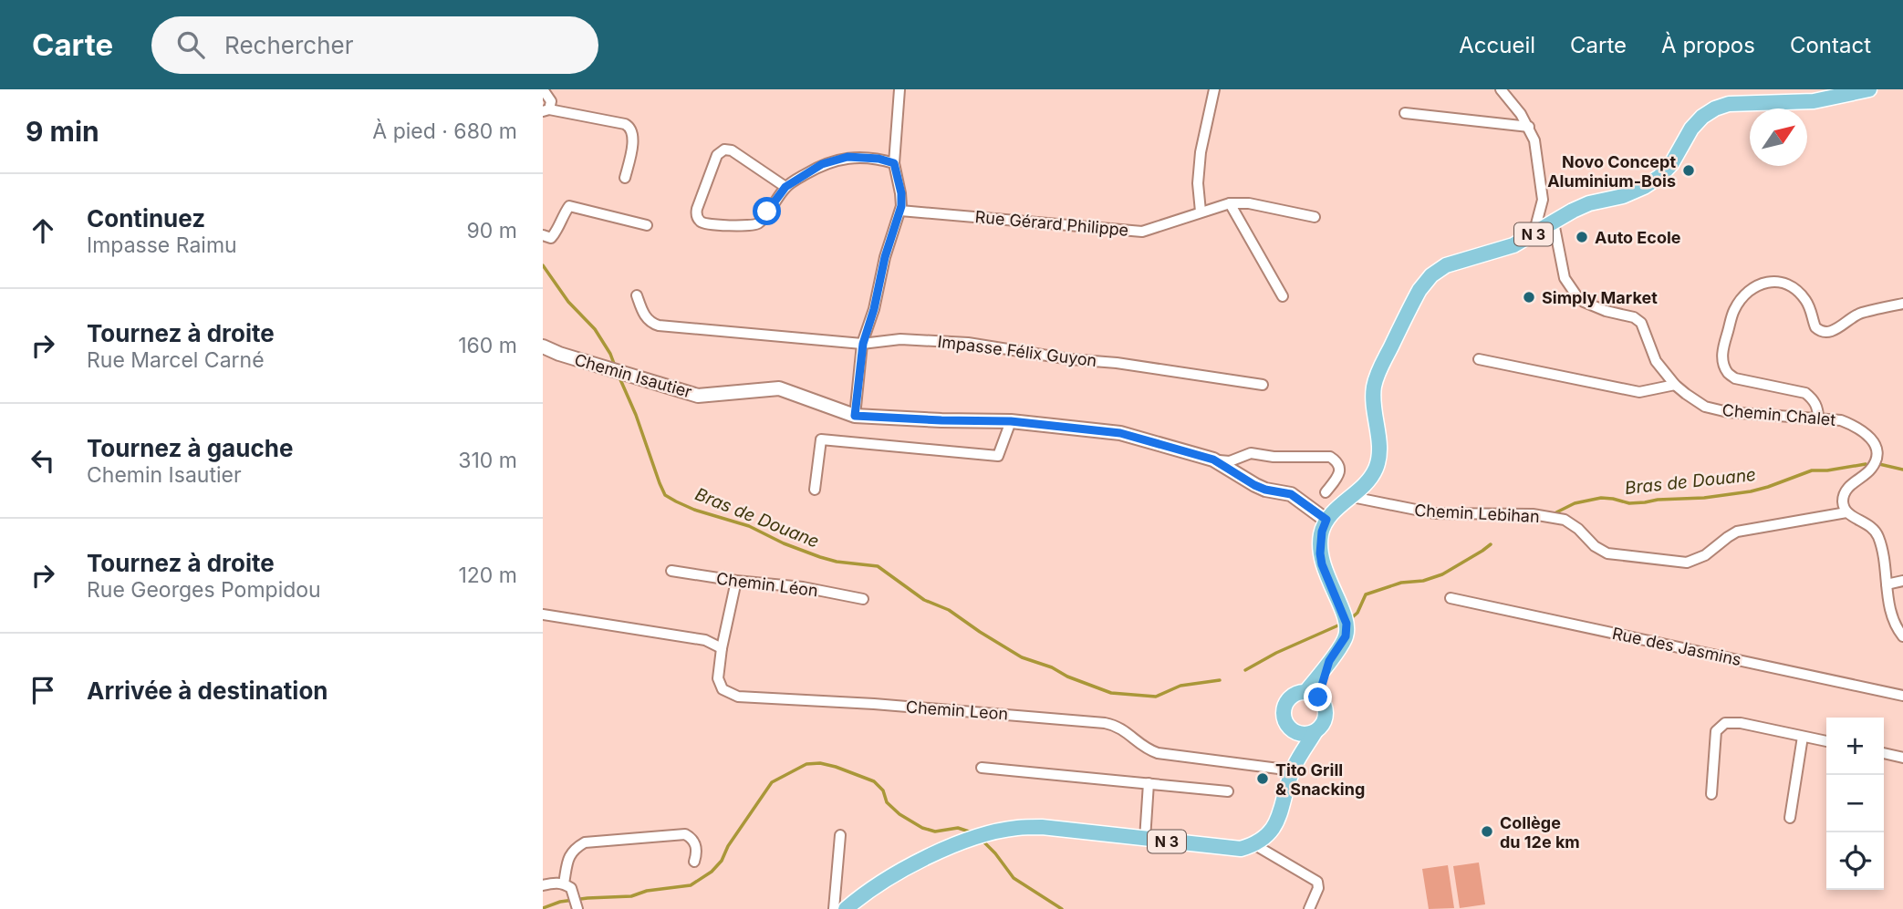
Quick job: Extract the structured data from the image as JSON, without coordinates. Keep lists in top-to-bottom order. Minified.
{"streets":{"main road":["N 3","Chemin Isautier"],"street":["Rue Gérard Philippe","Impasse Félix Guyon","Chemin Chalet","Chemin Lebihan","Chemin Léon","Rue des Jasmins","Chemin Leon"]},"crossings":[["N 3","Chemin Isautier"],["N 3","Chemin Chalet"],["N 3","Chemin Lebihan"],["Chemin Chalet","Chemin Lebihan"],["Chemin Léon","Chemin Leon"]],"water":["Bras de Douane"],"places":["Novo Concept Aluminium-Bois","Auto Ecole","Simply Market","Tito Grill & Snacking","Collège du 12e km"],"north":"top right","page":{"header":"Carte","search":"Rechercher","nav":["Accueil","Carte","À propos","Contact"],"heading":["9 min","À pied · 680 m"],"list":[["Continuez","Impasse Raimu","90 m"],["Tournez à droite","Rue Marcel Carné","160 m"],["Tournez à gauche","Chemin Isautier","310 m"],["Tournez à droite","Rue Georges Pompidou","120 m"],"Arrivée à destination"],"map_buttons":["+","−"]}}
